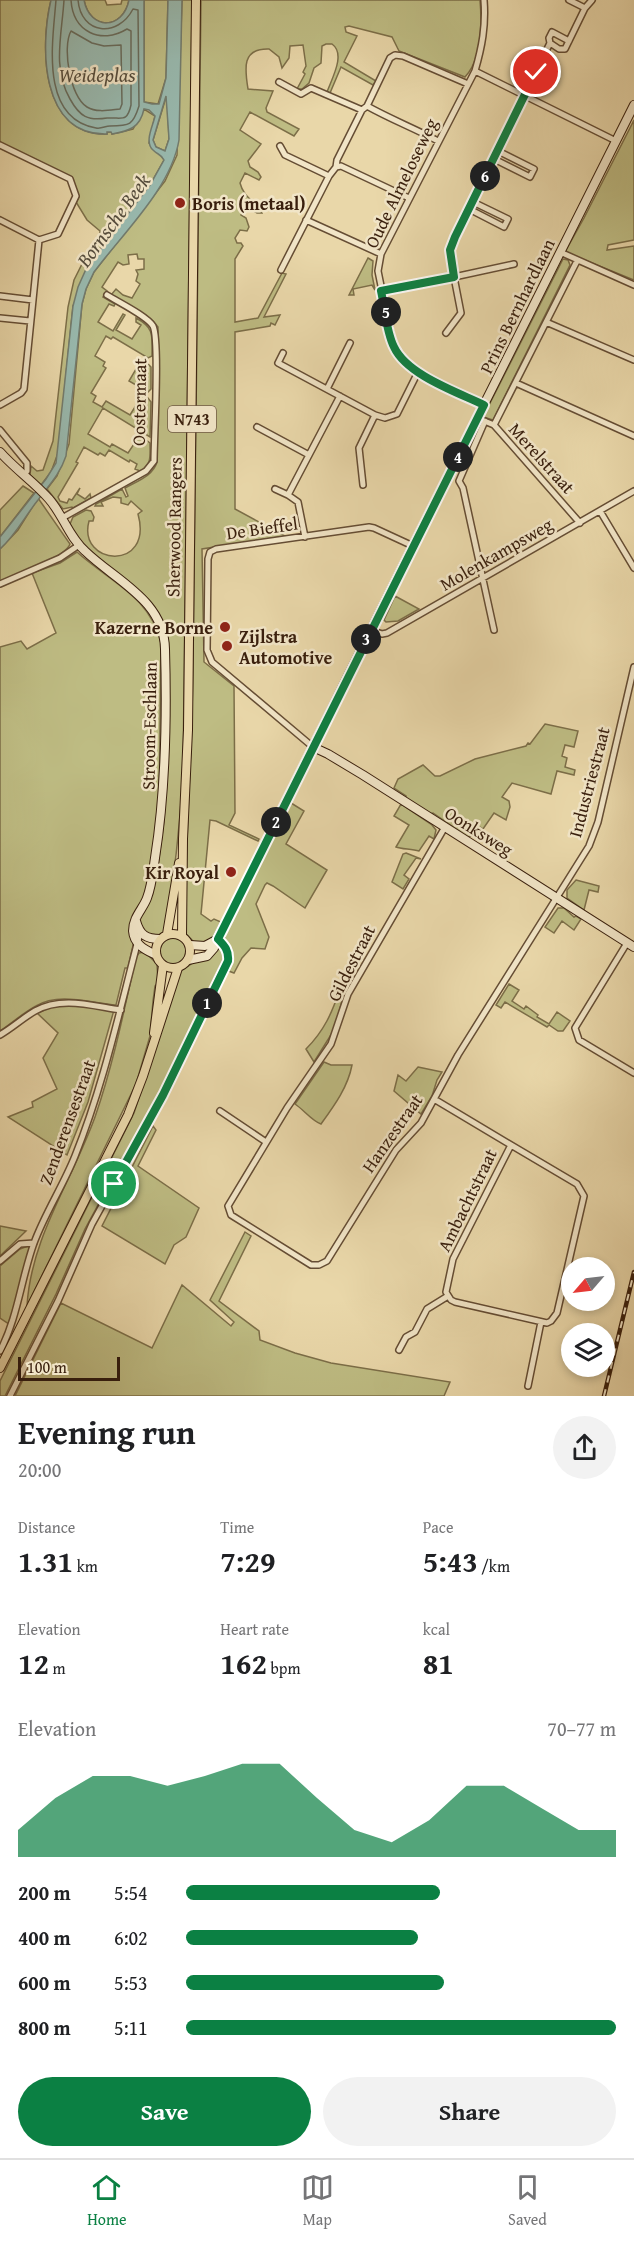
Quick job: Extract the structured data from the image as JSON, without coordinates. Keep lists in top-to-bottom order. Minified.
{"streets":{"main road":["N743","Sherwood Rangers"],"street":["Oude Almeloseweg","Prins Bernhardlaan","Oostermaat","Merelstraat","De Bieffel","Molenkampsweg","Stroom-Eschlaan","Industriestraat","Oonksweg","Gildestraat","Zenderensestraat","Hanzestraat","Ambachtstraat"]},"crossings":[["Oude Almeloseweg","Prins Bernhardlaan"],["Prins Bernhardlaan","N743"],["Prins Bernhardlaan","Merelstraat"],["Prins Bernhardlaan","Sherwood Rangers"],["Prins Bernhardlaan","De Bieffel"],["Prins Bernhardlaan","Molenkampsweg"],["Prins Bernhardlaan","Oonksweg"],["Oostermaat","Stroom-Eschlaan"],["N743","Sherwood Rangers"],["Merelstraat","Molenkampsweg"],["De Bieffel","Oonksweg"],["Industriestraat","Oonksweg"],["Industriestraat","Hanzestraat"],["Oonksweg","Gildestraat"],["Oonksweg","Hanzestraat"],["Gildestraat","Hanzestraat"],["Hanzestraat","Ambachtstraat"]],"water":["Weideplas","Bornsche Beek"],"places":["Boris (metaal)","Kazerne Borne","Zijlstra Automotive","Kir Royal"],"scale_bar":"100 m","north":"bottom left","page":{"pins":["6","5","4","3","2","1"],"scale":"100 m","heading":["Evening run","20:00"],"stats":[["Distance","1.31 km"],["Time","7:29"],["Pace","5:43 /km"],["Elevation","12 m"],["Heart rate","162 bpm"],["kcal","81"]],"chart":["Elevation","70–77 m"],"list":[{"name":"200 m","note":"5:54"},{"name":"400 m","note":"6:02"},{"name":"600 m","note":"5:53"},{"name":"800 m","note":"5:11"}],"buttons":["Save","Share"],"tabs":["Home","Map","Saved"]}}
